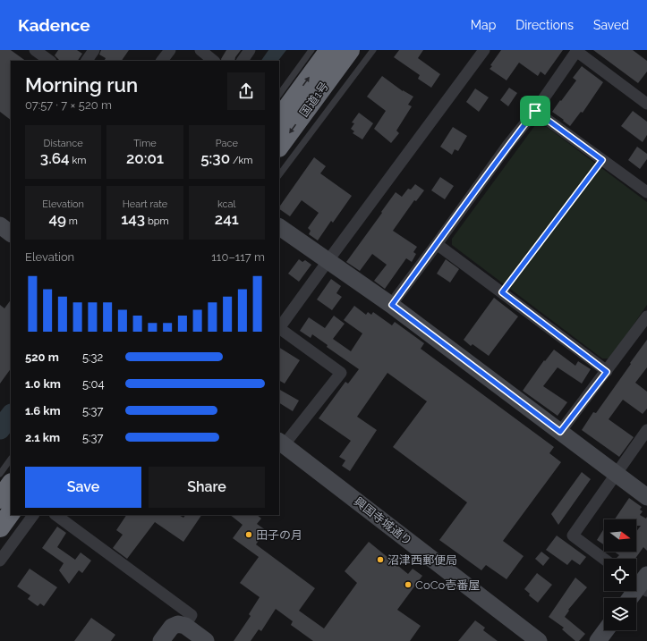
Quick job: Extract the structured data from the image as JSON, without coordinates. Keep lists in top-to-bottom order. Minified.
{"streets":{"highway":["国道1号"],"street":["興国寺城通り"]},"places":["田子の月","沼津西郵便局","CoCo壱番屋"],"north":"right","page":{"header":"Kadence","nav":["Map","Directions","Saved"],"heading":["Morning run","07:57 · 7 × 520 m"],"stats":[["Distance","3.64 km"],["Time","20:01"],["Pace","5:30 /km"],["Elevation","49 m"],["Heart rate","143 bpm"],["kcal","241"]],"chart":["Elevation","110–117 m"],"list":[{"name":"520 m","note":"5:32"},{"name":"1.0 km","note":"5:04"},{"name":"1.6 km","note":"5:37"},{"name":"2.1 km","note":"5:37"}],"buttons":["Save","Share"]}}
